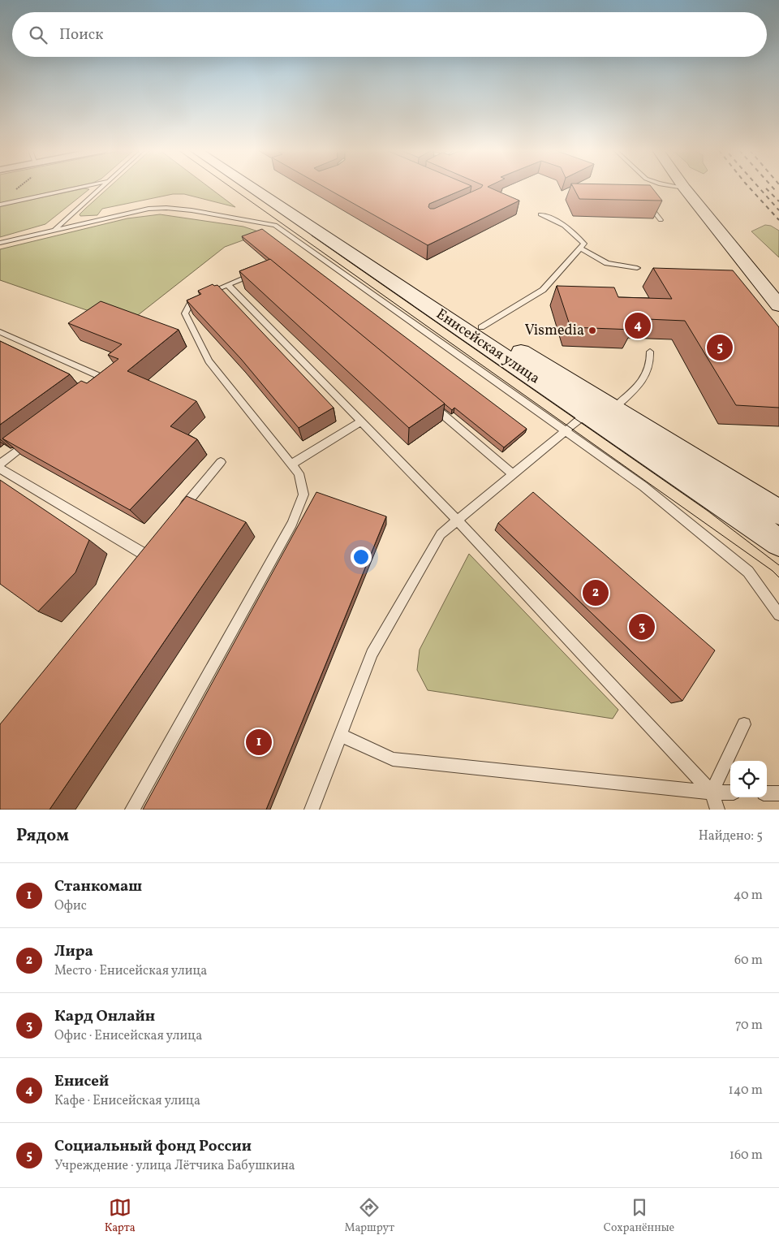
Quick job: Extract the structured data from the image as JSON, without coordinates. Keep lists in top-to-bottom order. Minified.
{"streets":{"main road":["Енисейская улица"]},"places":["Vismedia"],"page":{"search":"Поиск","pins":["4","5","2","3","1"],"heading":["Рядом","Найдено: 5"],"list":[{"mark":"1","name":"Станкомаш","note":"Офис","value":"40 m"},{"mark":"2","name":"Лира","note":"Место · Енисейская улица","value":"60 m"},{"mark":"3","name":"Кард Онлайн","note":"Офис · Енисейская улица","value":"70 m"},{"mark":"4","name":"Енисей","note":"Кафе · Енисейская улица","value":"140 m"},{"mark":"5","name":"Социальный фонд России","note":"Учреждение · улица Лётчика Бабушкина","value":"160 m"}],"nav":["Карта","Маршрут","Сохранённые"]}}
